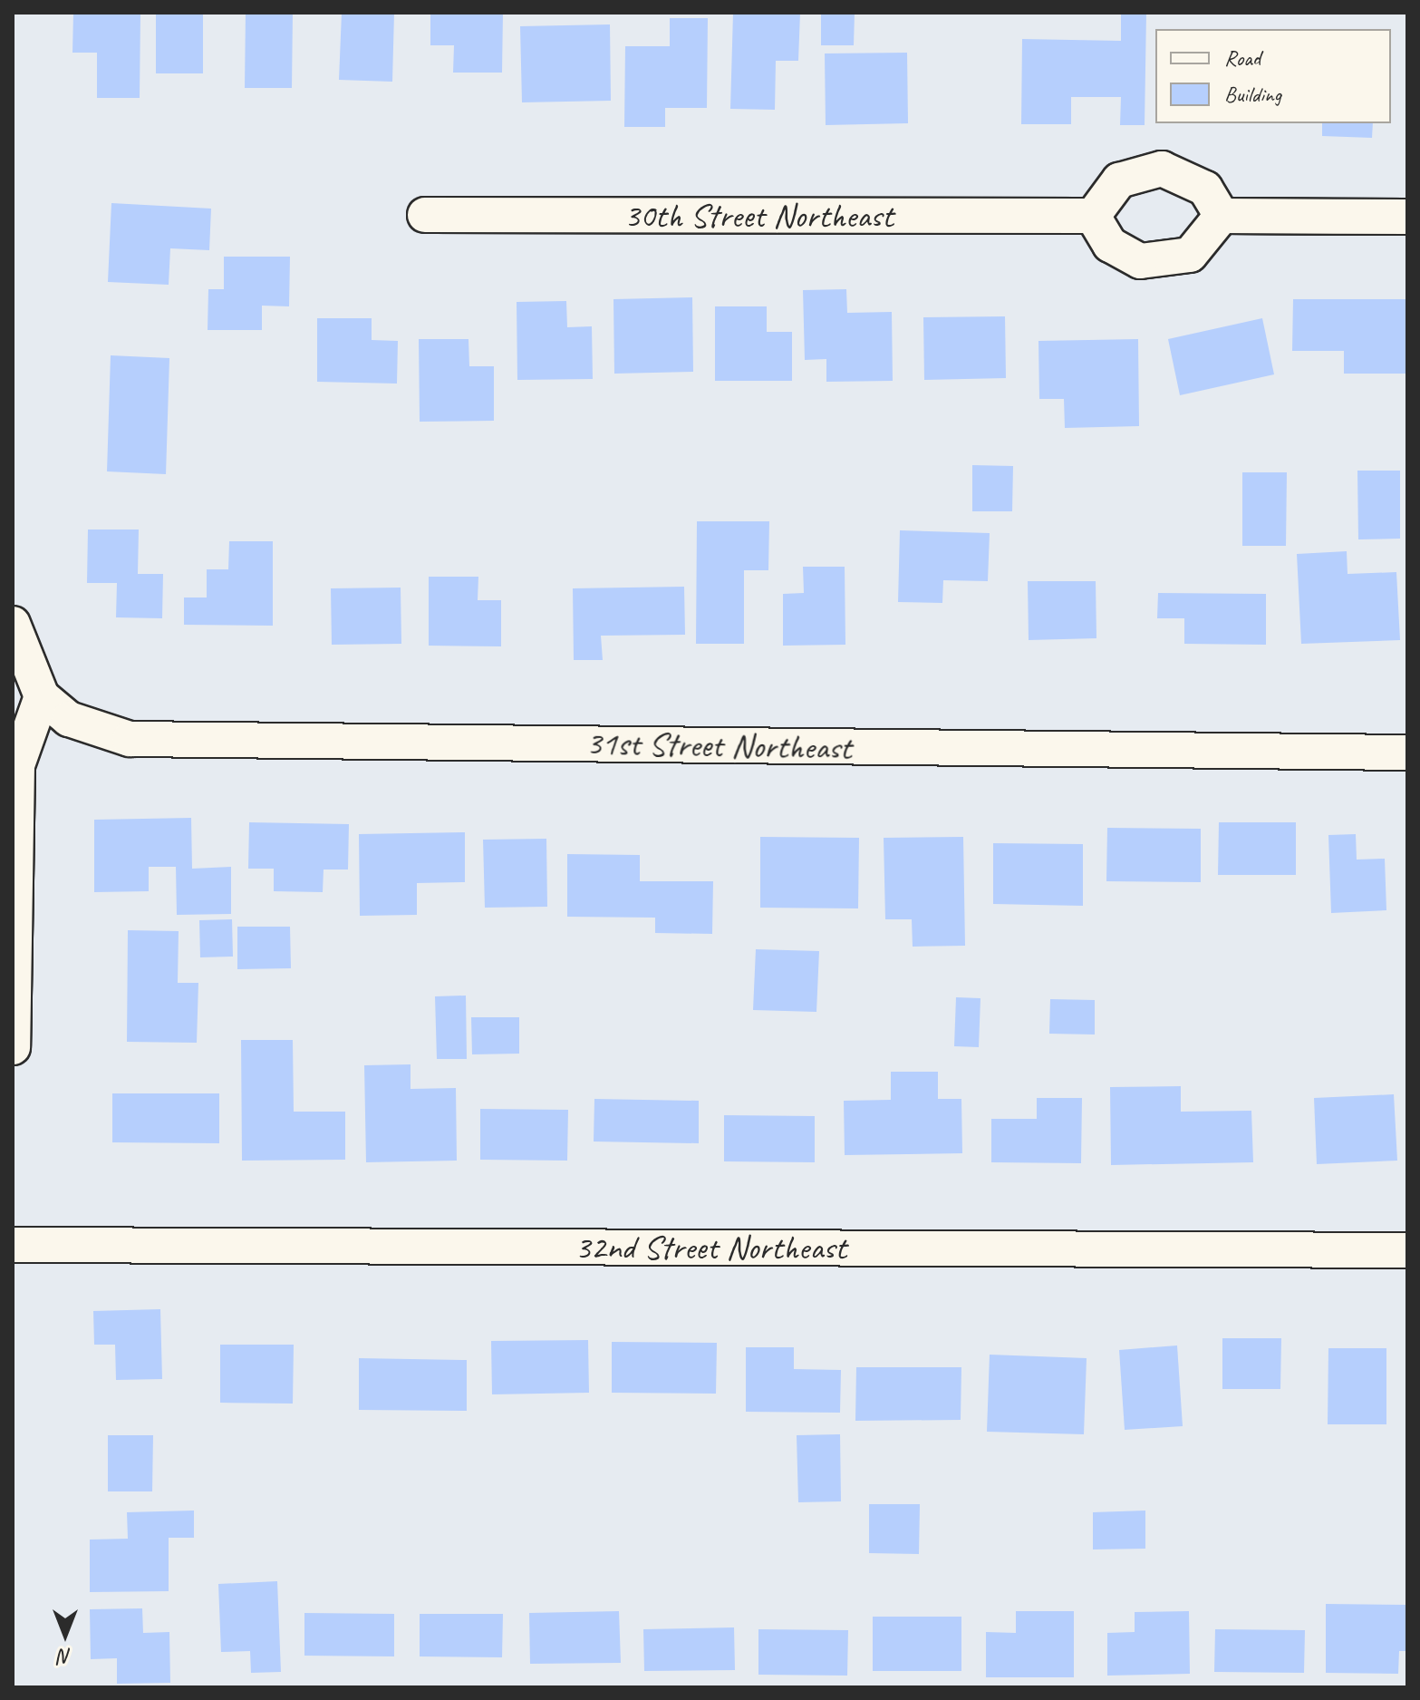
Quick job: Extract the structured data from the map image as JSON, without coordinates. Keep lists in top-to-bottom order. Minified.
{"streets":{"street":["30th Street Northeast","31st Street Northeast","32nd Street Northeast"]},"legend":["Road","Building"],"north":"bottom"}
